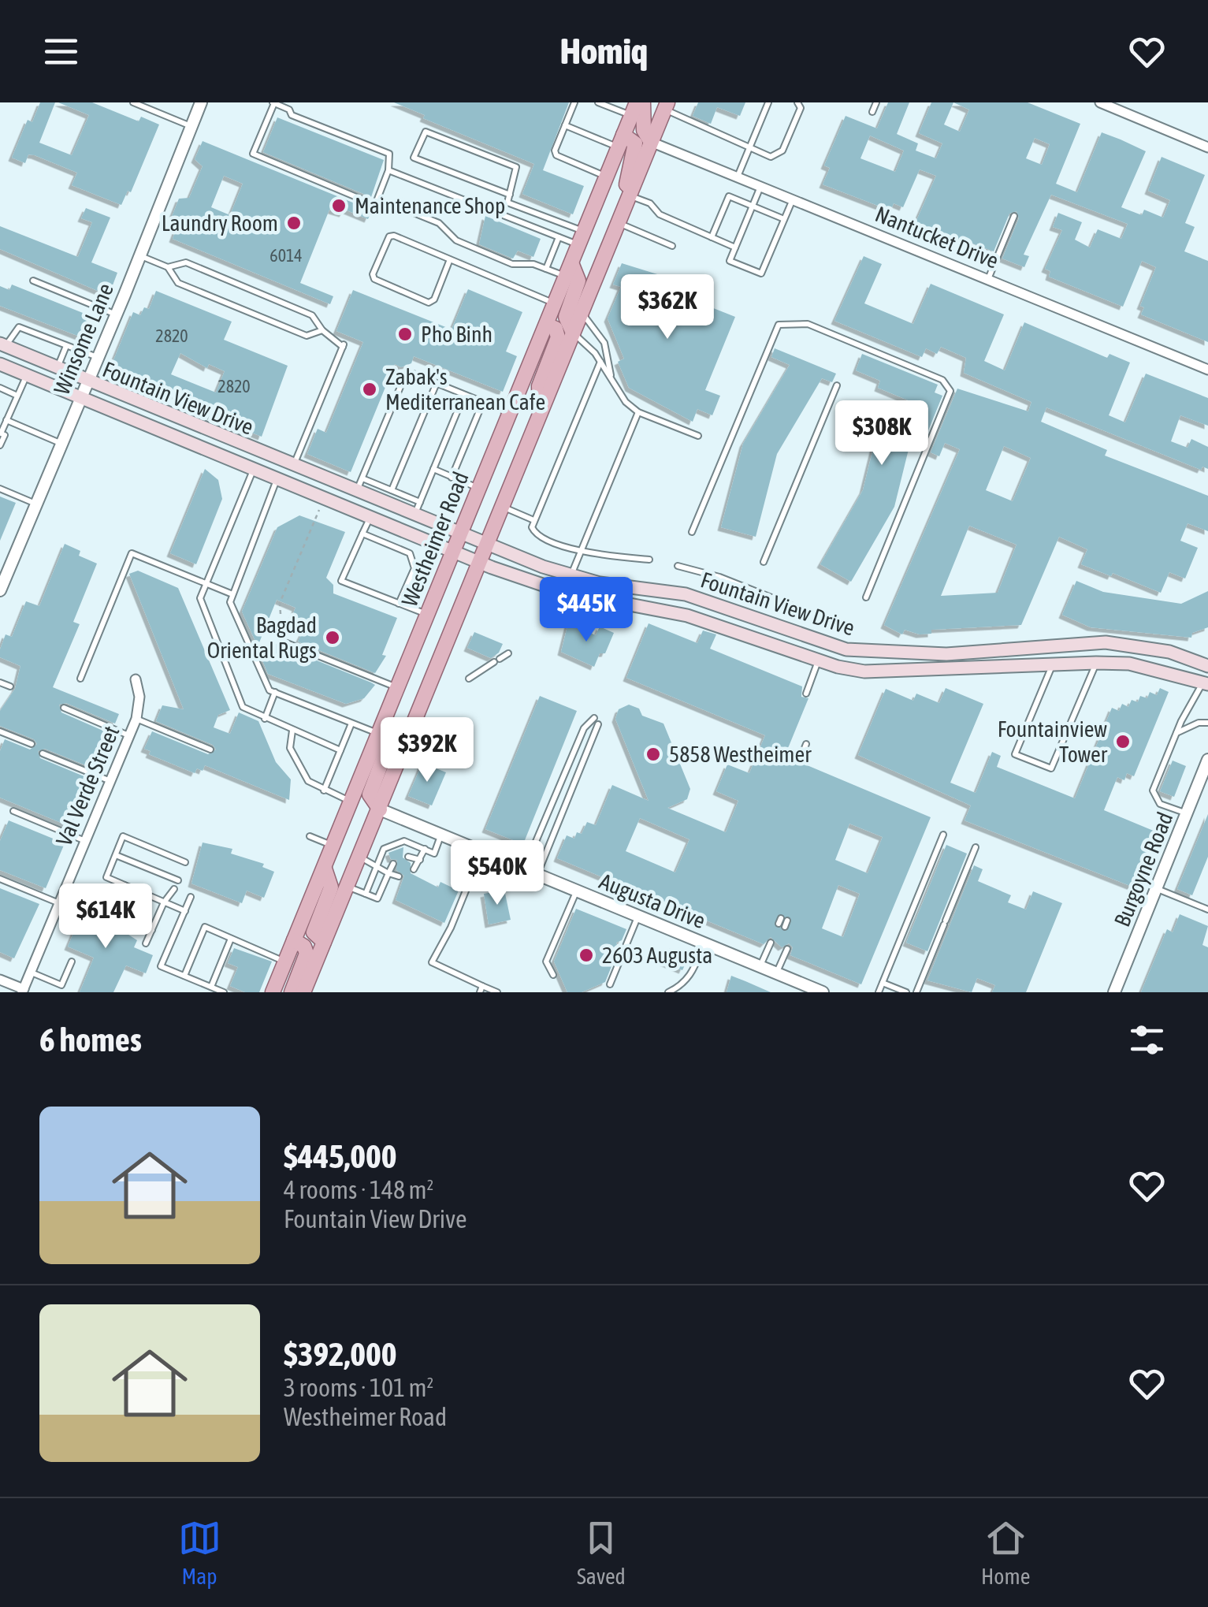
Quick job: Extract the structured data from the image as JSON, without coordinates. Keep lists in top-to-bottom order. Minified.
{"streets":{"main road":["Fountain View Drive","Westheimer Road"],"street":["Nantucket Drive","Winsome Lane","Val Verde Street","Burgoyne Road","Augusta Drive"]},"crossings":[["Winsome Lane","Fountain View Drive"],["Fountain View Drive","Westheimer Road"]],"places":["Maintenance Shop","Laundry Room","Pho Binh","Zabak's Mediterranean Cafe","Bagdad Oriental Rugs","Fountainview Tower","5858 Westheimer","2603 Augusta"],"house_numbers":["6014","2820","2820"],"page":{"header":"Homiq","price":["$362K","$308K","$445K","$392K","$540K","$614K"],"heading":"6 homes","list":[{"name":"$445,000","note":"4 rooms · 148 m² · Fountain View Drive"},{"name":"$392,000","note":"3 rooms · 101 m² · Westheimer Road"}],"tabs":["Map","Saved","Home"]}}
